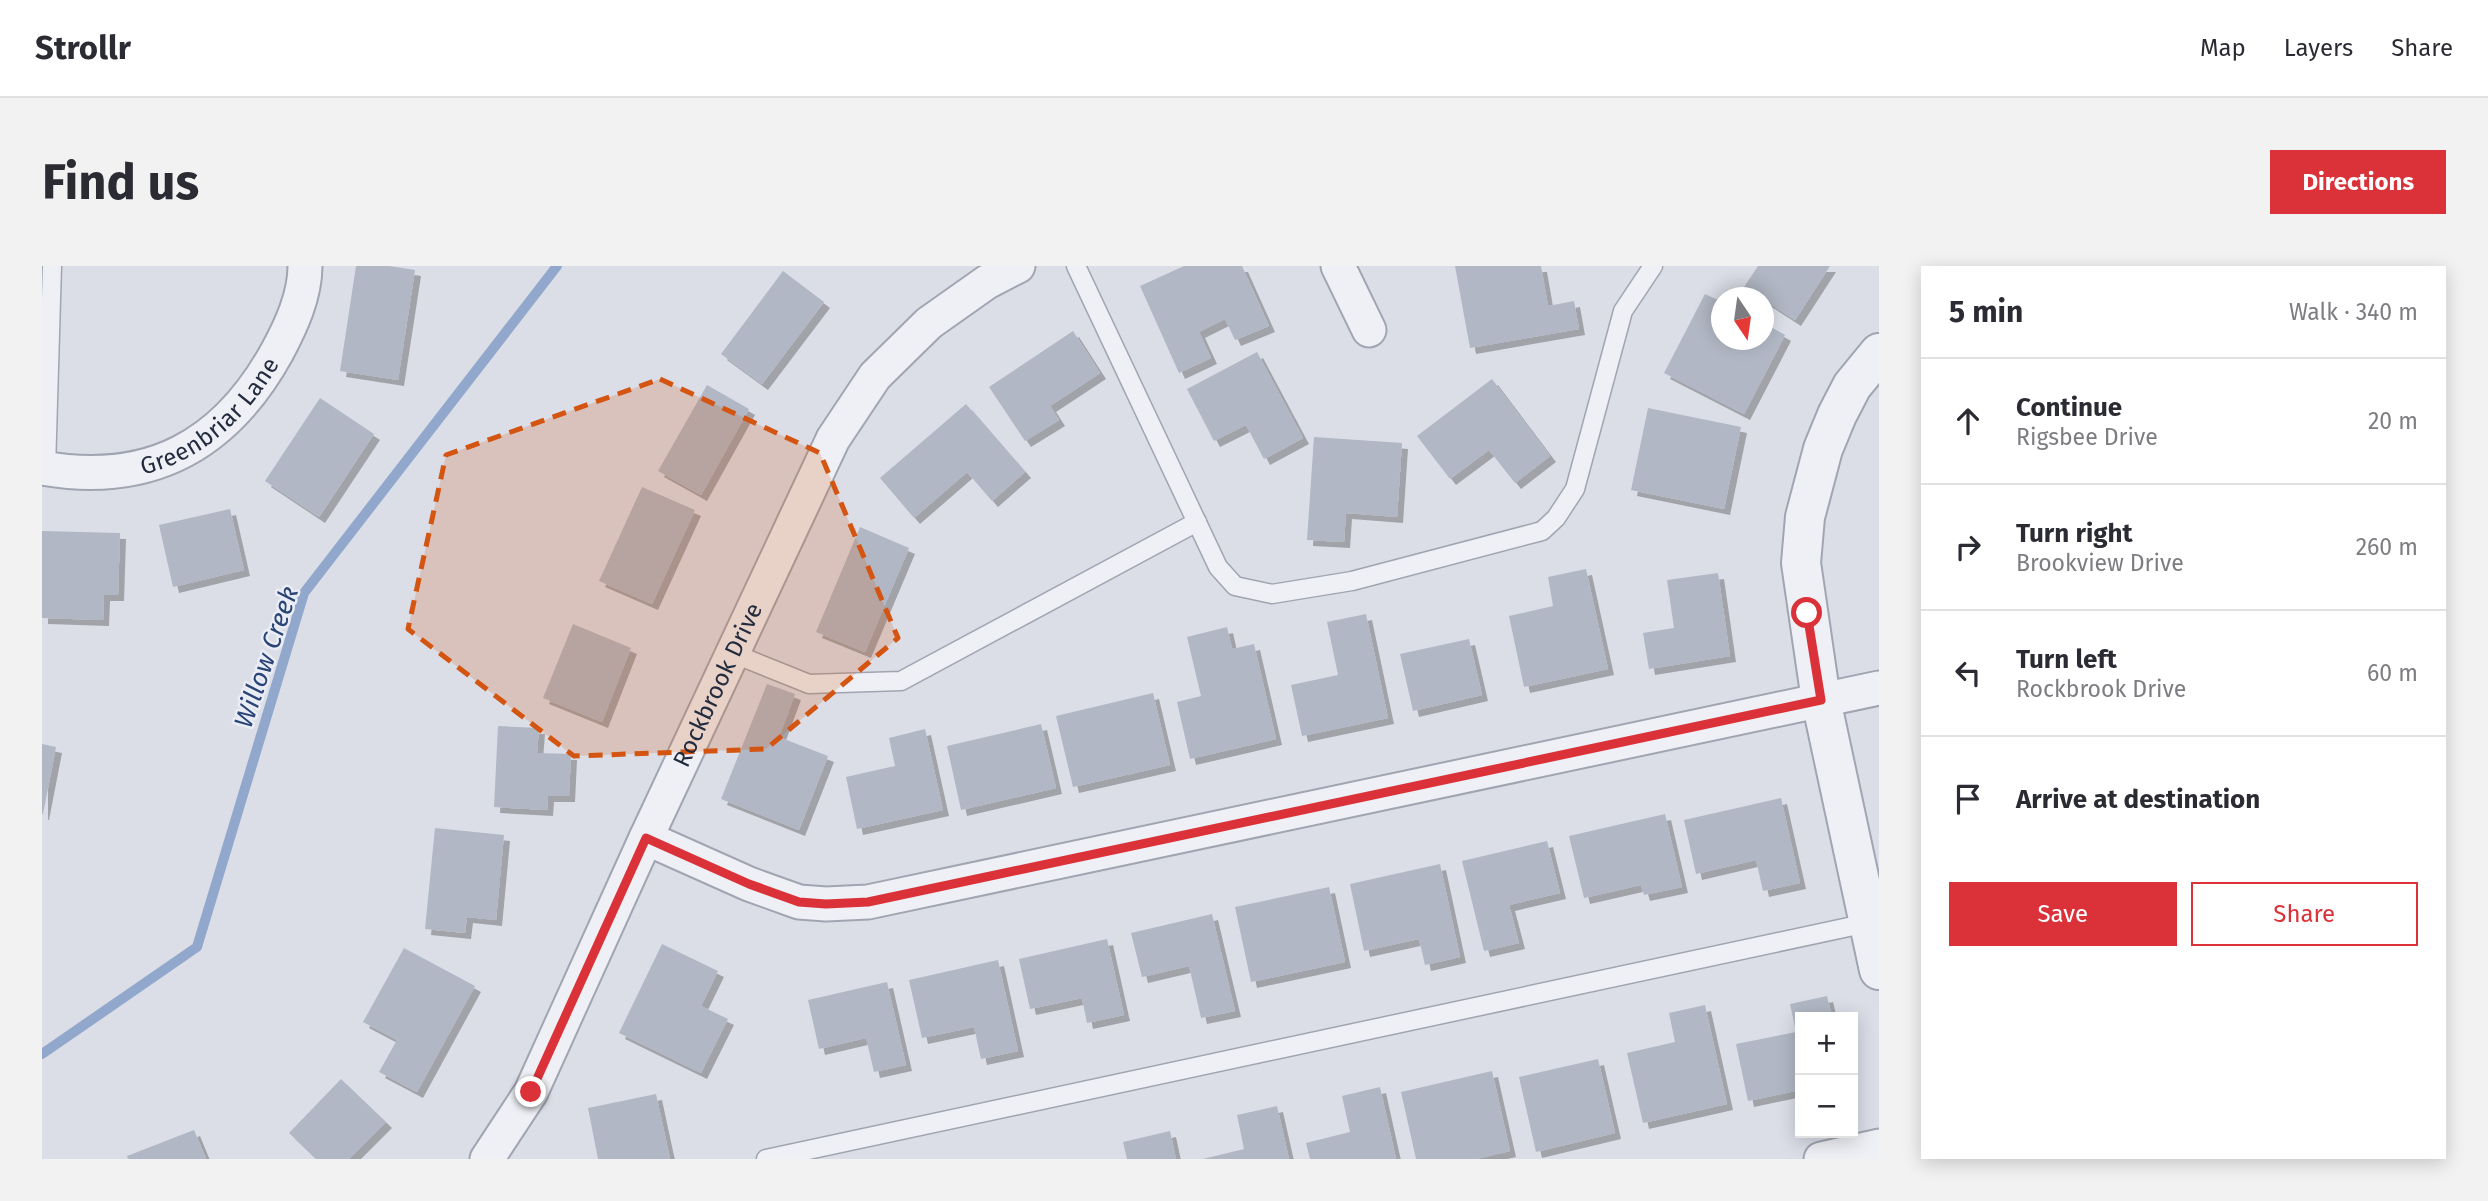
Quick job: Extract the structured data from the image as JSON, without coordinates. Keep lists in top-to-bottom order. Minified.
{"streets":{"street":["Greenbriar Lane","Rockbrook Drive"]},"water":["Willow Creek"],"north":"bottom","page":{"header":"Strollr","nav":["Map","Layers","Share"],"buttons":["Directions",["Save","Share"]],"title":"Find us","heading":["5 min","Walk · 340 m"],"list":[["Continue","Rigsbee Drive","20 m"],["Turn right","Brookview Drive","260 m"],["Turn left","Rockbrook Drive","60 m"],"Arrive at destination"],"map_buttons":["+","−"]}}
